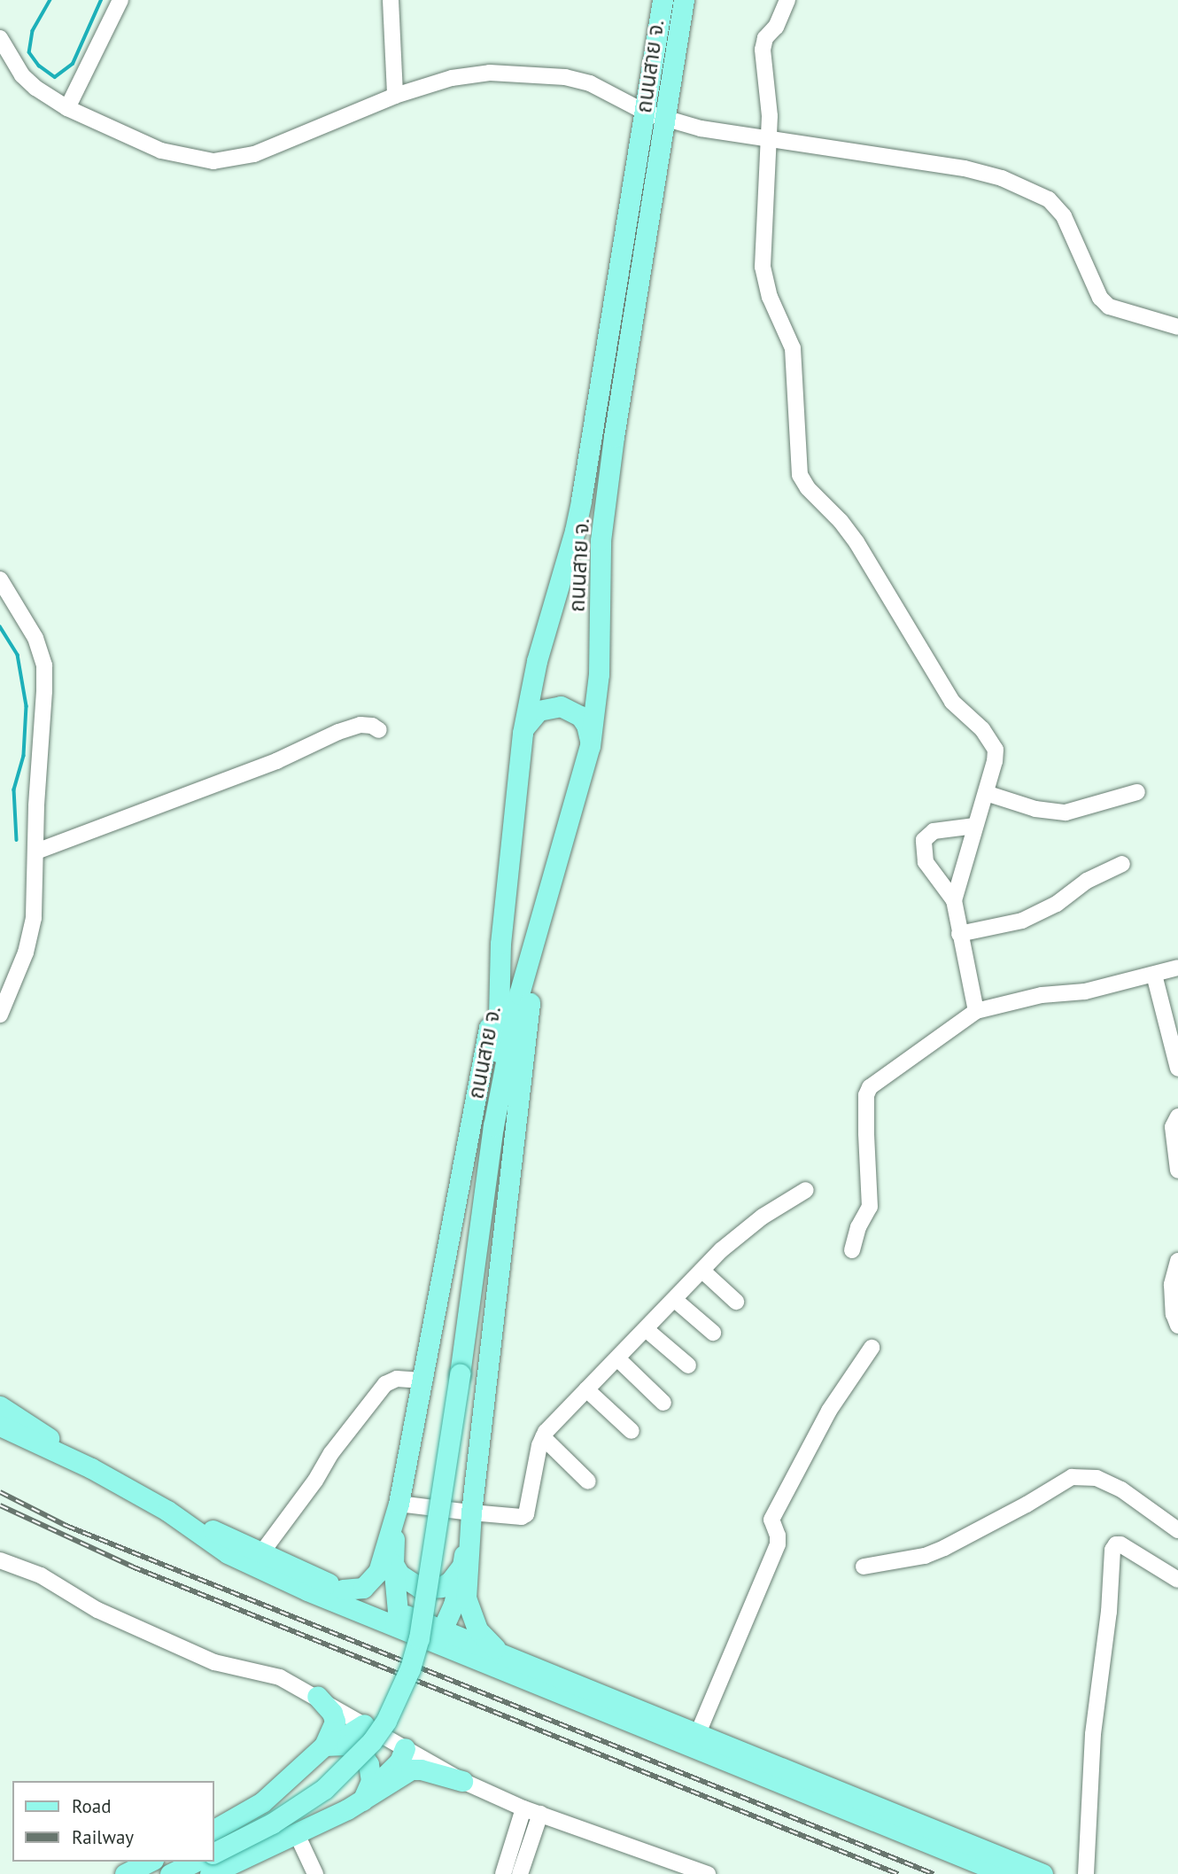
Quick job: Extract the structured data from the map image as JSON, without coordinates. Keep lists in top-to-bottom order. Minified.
{"streets":{"main road":["ถนนสาย จ."]},"legend":["Road","Railway"]}
